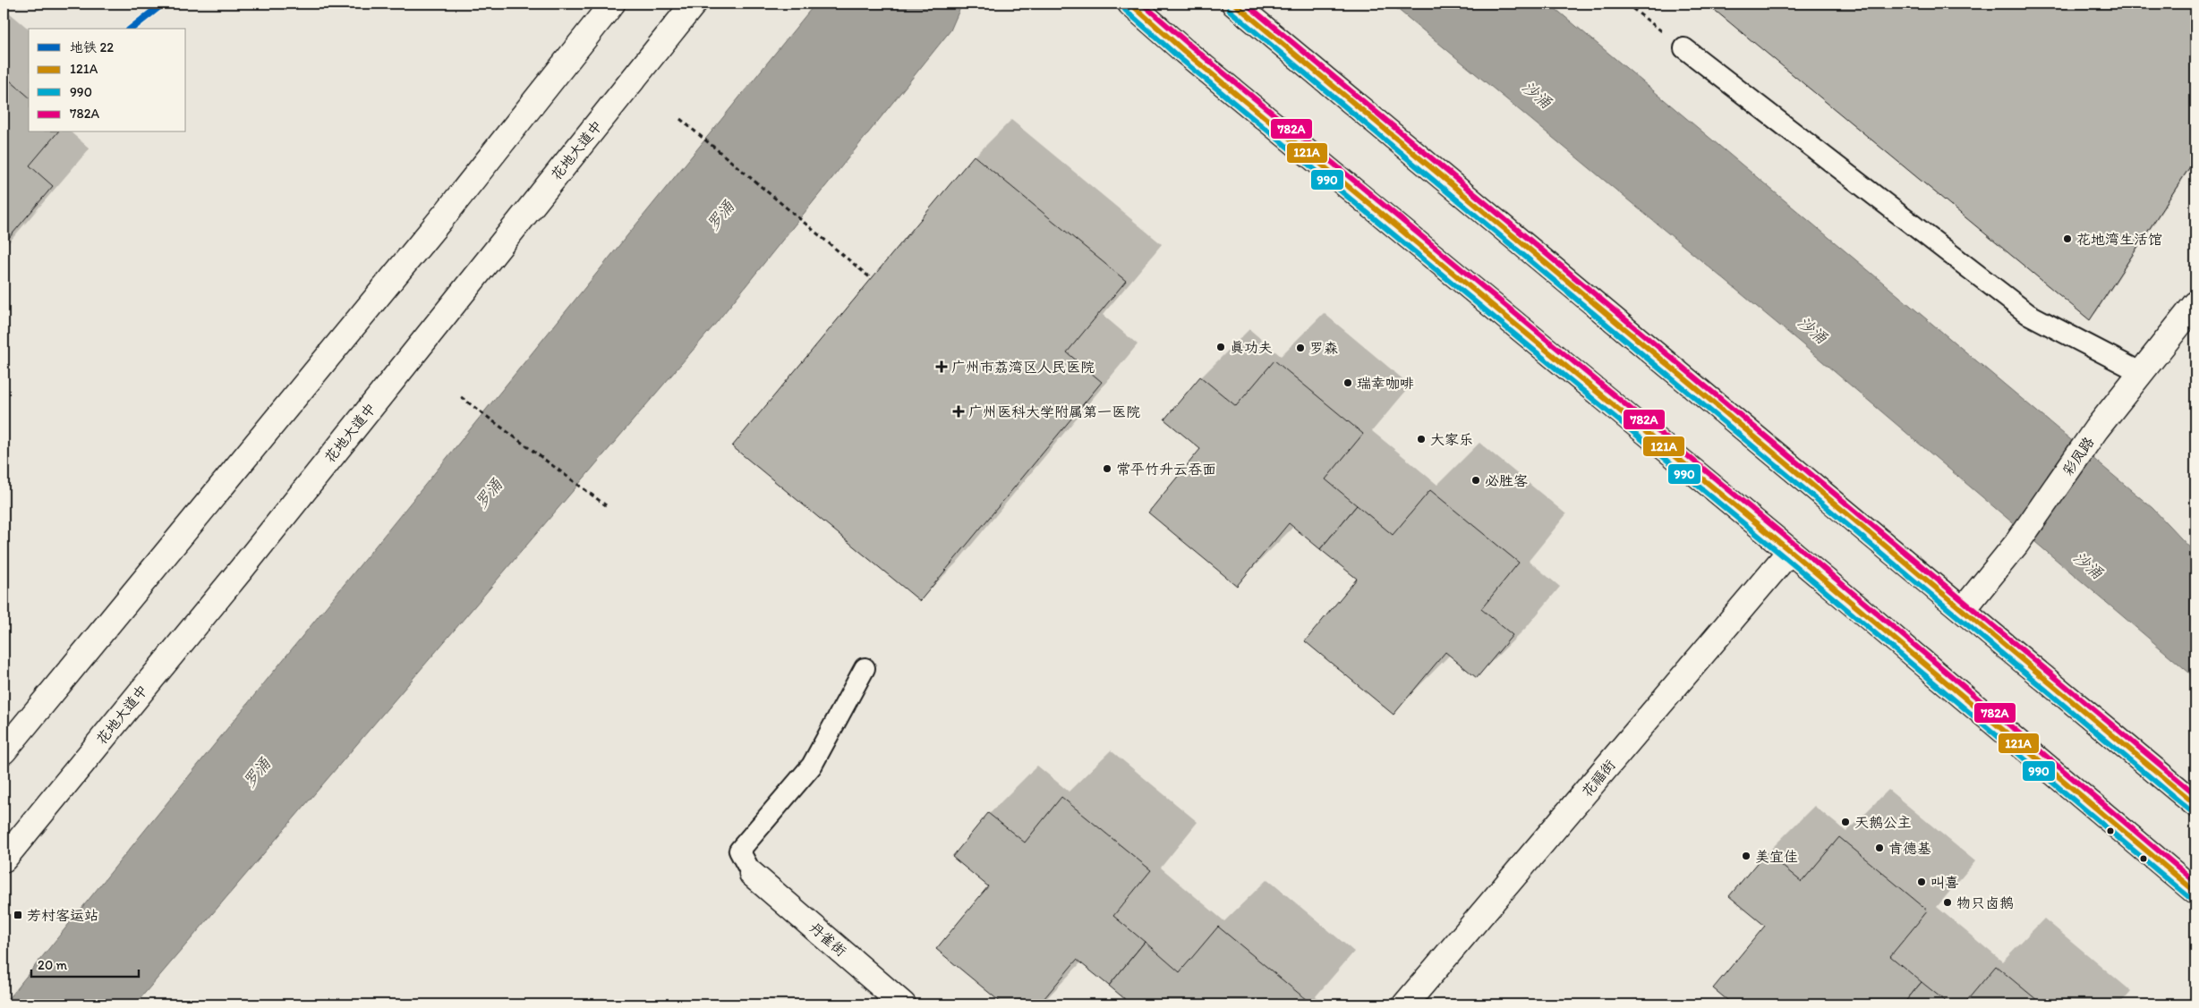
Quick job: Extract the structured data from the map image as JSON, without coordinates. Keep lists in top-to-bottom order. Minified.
{"streets":{"main road":["花地大道中","彩凤路","花福街","丹雀街"]},"water":["沙涌","罗涌"],"places":{"other":["花地湾生活馆","真功夫","罗森","瑞幸咖啡","大家乐","常平竹升云吞面","必胜客","天鹅公主","肯德基","美宜佳","叫喜","物只卤鹅"],"health":["广州市荔湾区人民医院","广州医科大学附属第一医院"],"transit":["芳村客运站"]},"lines":["metro line 22","transit line 121A","transit line 782A","transit line 990"],"legend":["地铁 22","121A","990","782A"],"scale_bar":"20 m"}
